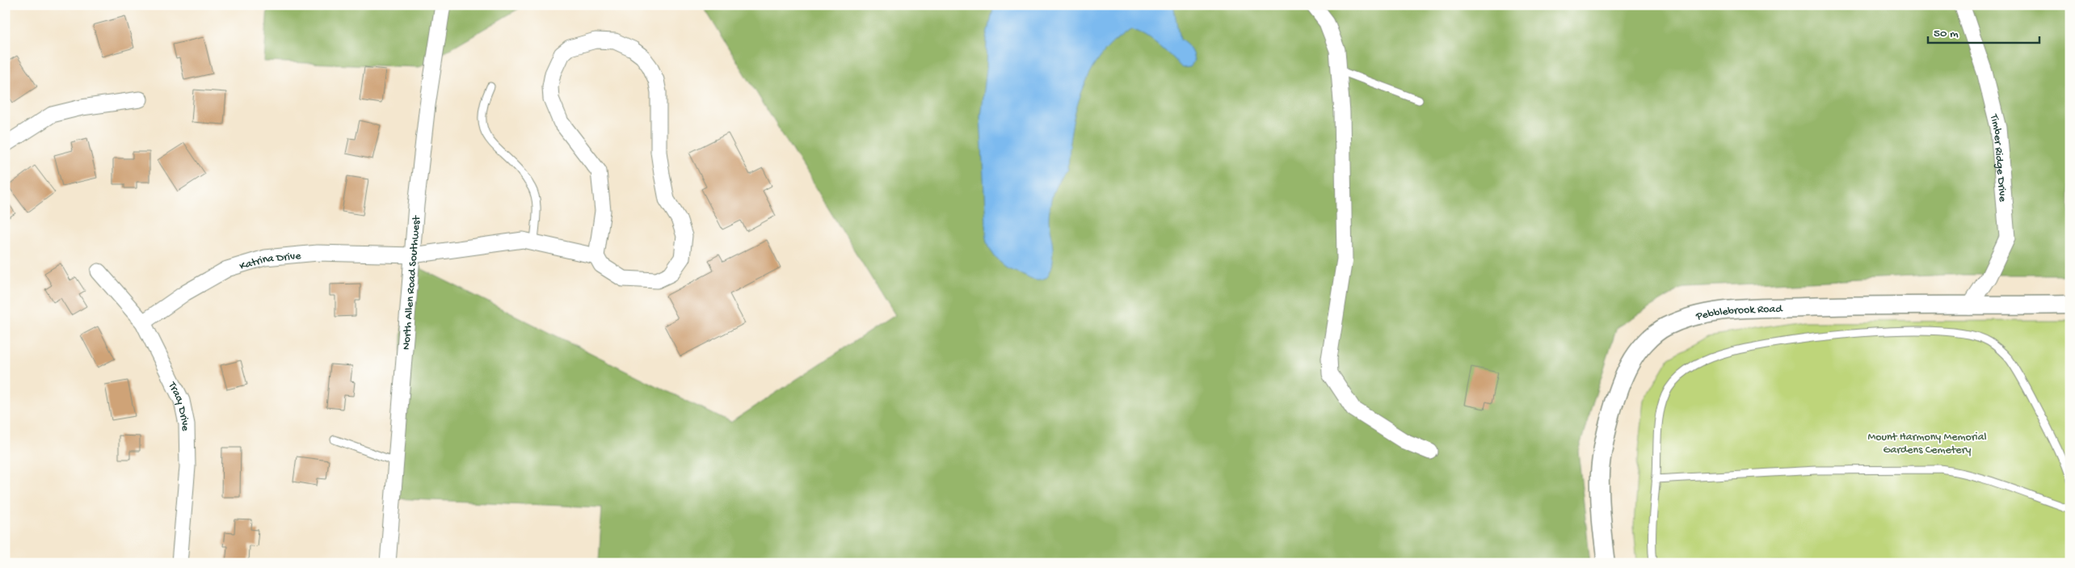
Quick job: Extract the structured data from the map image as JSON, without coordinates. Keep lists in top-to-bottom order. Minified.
{"streets":{"street":["Timber Ridge Drive","Katrina Drive","North Allen Road Southwest","Pebblebrook Road","Tracy Drive"]},"crossings":[["Timber Ridge Drive","Pebblebrook Road"],["Katrina Drive","North Allen Road Southwest"],["Katrina Drive","Tracy Drive"]],"parks":["Mount Harmony Memorial Gardens Cemetery"],"scale_bar":"50 m"}
